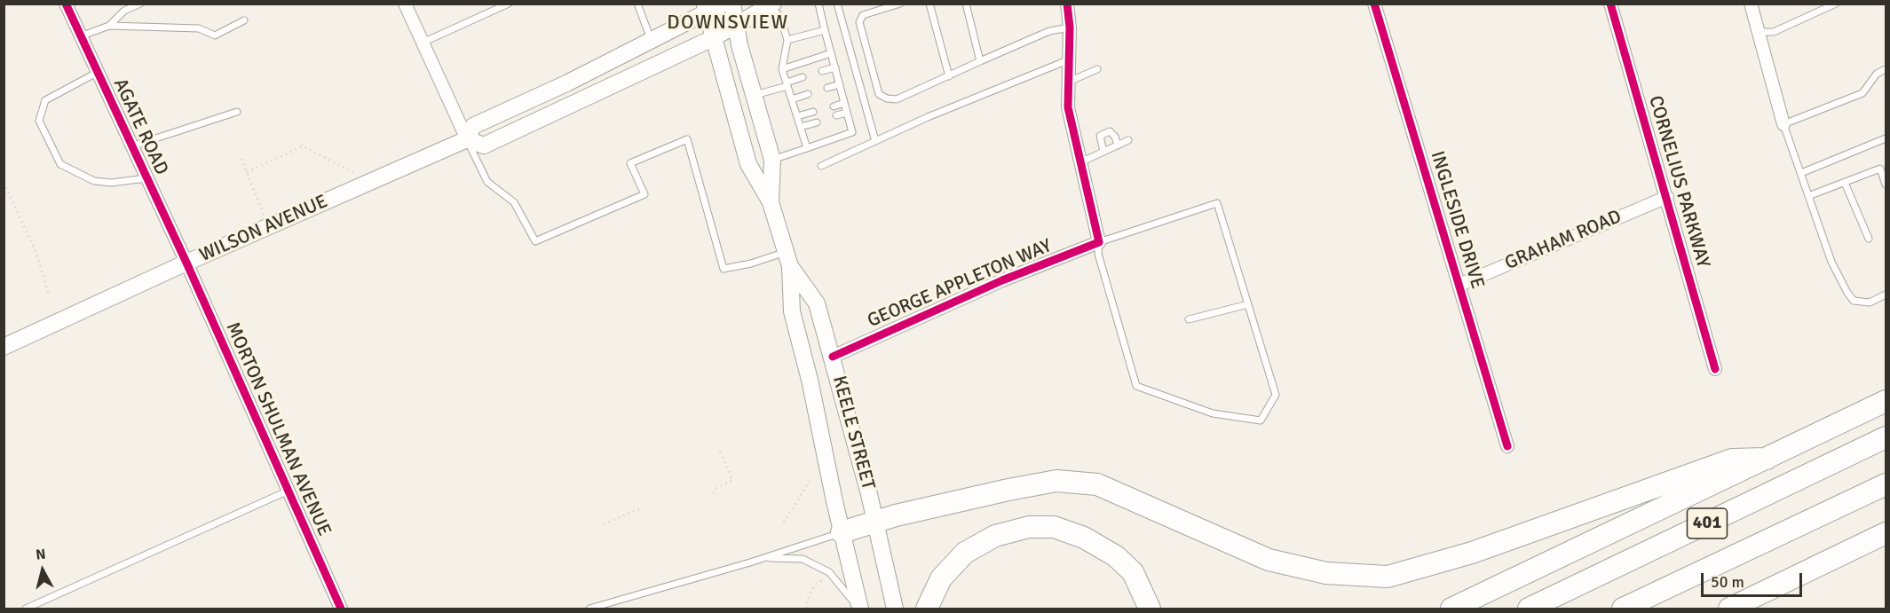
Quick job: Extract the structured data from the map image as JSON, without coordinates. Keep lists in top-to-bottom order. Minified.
{"streets":{"highway":["401"],"main road":["WILSON AVENUE","KEELE STREET"],"street":["AGATE ROAD","CORNELIUS PARKWAY","INGLESIDE DRIVE","GRAHAM ROAD","GEORGE APPLETON WAY","MORTON SHULMAN AVENUE"]},"crossings":[["AGATE ROAD","WILSON AVENUE"],["AGATE ROAD","MORTON SHULMAN AVENUE"],["CORNELIUS PARKWAY","GRAHAM ROAD"],["INGLESIDE DRIVE","GRAHAM ROAD"],["WILSON AVENUE","MORTON SHULMAN AVENUE"],["WILSON AVENUE","KEELE STREET"],["GEORGE APPLETON WAY","KEELE STREET"]],"districts":["DOWNSVIEW"],"scale_bar":"50 m","north":"top"}
